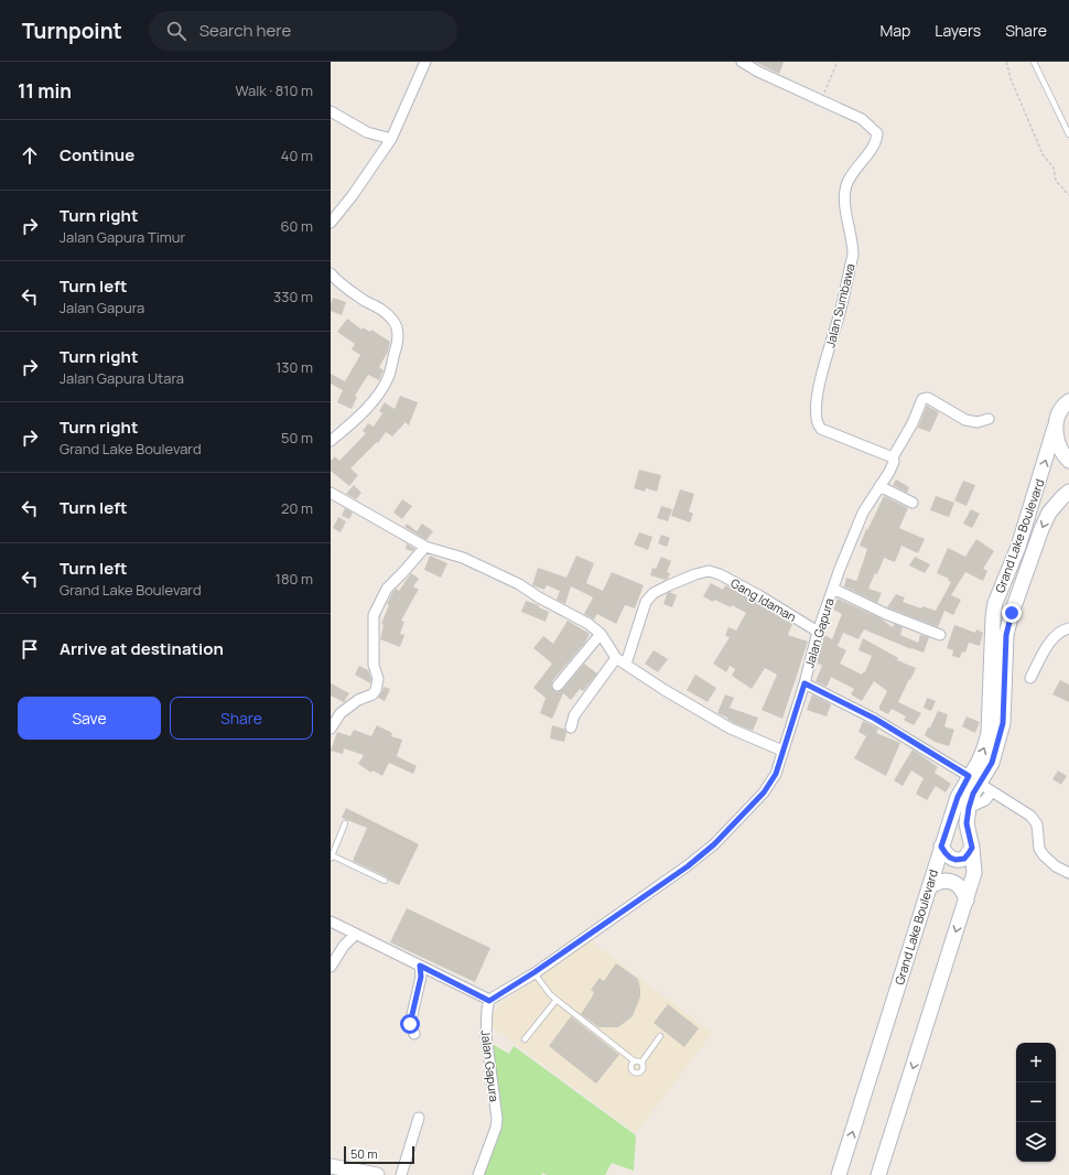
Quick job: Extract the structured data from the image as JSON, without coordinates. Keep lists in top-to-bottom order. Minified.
{"streets":{"street":["Jalan Sumbawa","Grand Lake Boulevard","Gang Idaman","Jalan Gapura"]},"crossings":[["Jalan Sumbawa","Jalan Gapura"],["Gang Idaman","Jalan Gapura"]],"scale_bar":"50 m","page":{"header":"Turnpoint","search":"Search here","nav":["Map","Layers","Share"],"heading":["11 min","Walk · 810 m"],"list":[["Continue","40 m"],["Turn right","Jalan Gapura Timur","60 m"],["Turn left","Jalan Gapura","330 m"],["Turn right","Jalan Gapura Utara","130 m"],["Turn right","Grand Lake Boulevard","50 m"],["Turn left","20 m"],["Turn left","Grand Lake Boulevard","180 m"],"Arrive at destination"],"buttons":["Save","Share"],"map_buttons":["+","−"],"scale":"50 m"}}
